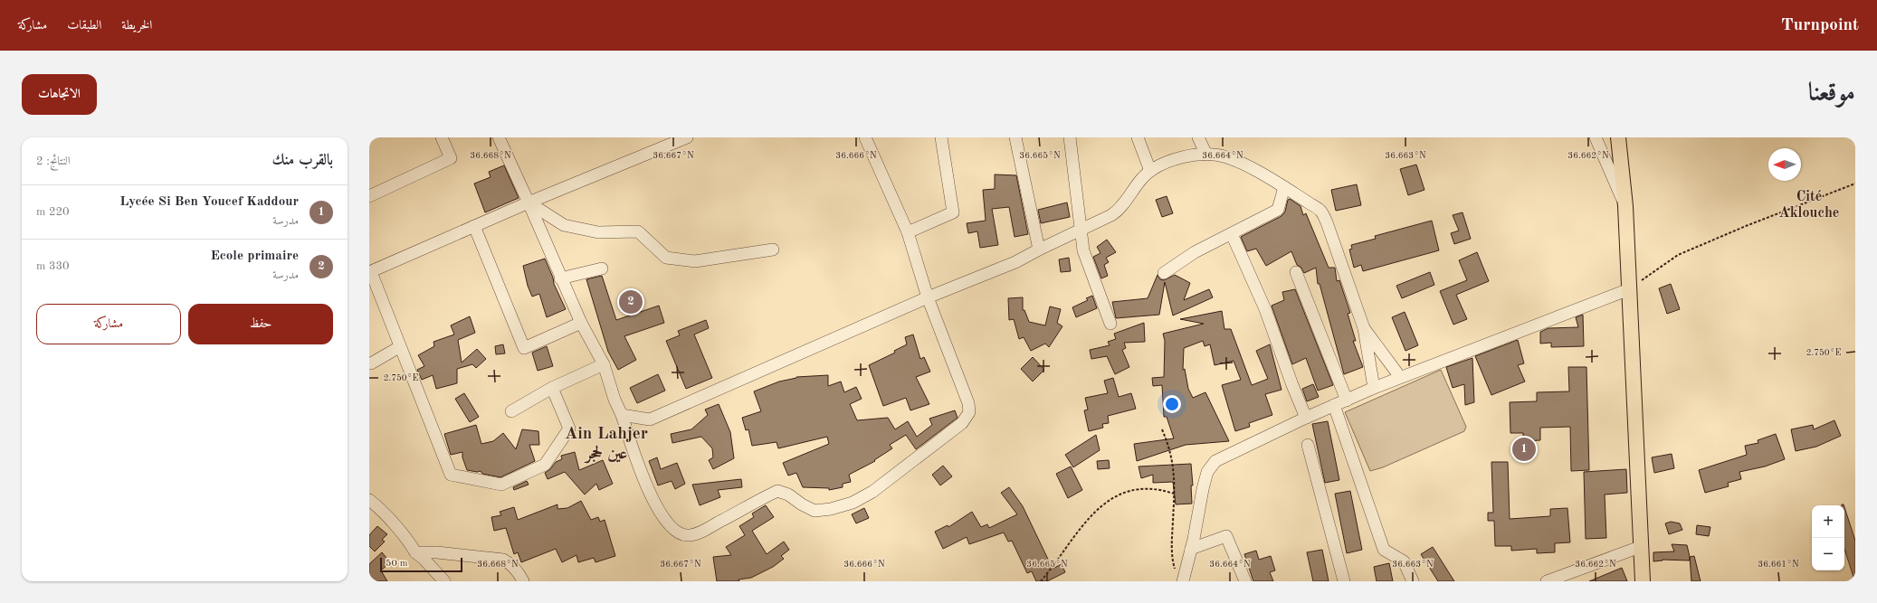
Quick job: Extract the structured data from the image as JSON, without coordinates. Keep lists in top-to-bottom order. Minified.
{"districts":["Cité Aklouche","Ain Lahjer عين لحجر"],"scale_bar":"50 m","north":"left","page":{"header":"Turnpoint","nav":["الخريطة","الطبقات","مشاركة"],"title":"موقعنا","buttons":["الاتجاهات",["حفظ","مشاركة"]],"heading":["بالقرب منك","النتائج: 2"],"list":[{"mark":"1","name":"Lycée Si Ben Youcef Kaddour","note":"مدرسة","value":"220 m"},{"mark":"2","name":"Ecole primaire","note":"مدرسة","value":"330 m"}],"pins":["2","1"],"map_buttons":["+","−"],"scale":"50 m"},"coordinates":["36.668°N","36.667°N","36.666°N","36.665°N","36.664°N","36.663°N","36.662°N","2.750°E","36.661°N"]}
